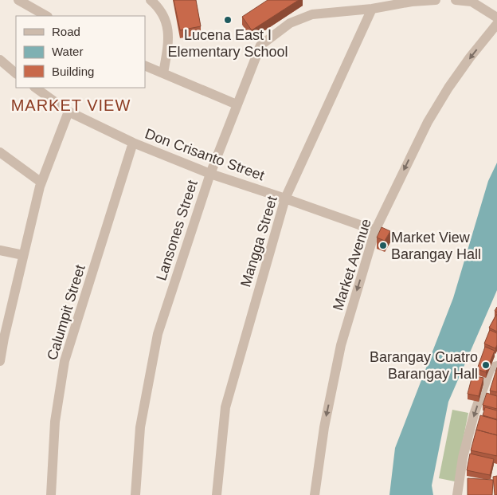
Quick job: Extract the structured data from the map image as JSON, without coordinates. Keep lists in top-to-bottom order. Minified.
{"streets":{"street":["Don Crisanto Street","Lansones Street","Mangga Street","Market Avenue","Calumpit Street"]},"crossings":[["Don Crisanto Street","Lansones Street"],["Don Crisanto Street","Mangga Street"],["Don Crisanto Street","Market Avenue"],["Don Crisanto Street","Calumpit Street"],["Lansones Street","Mangga Street"]],"one_way":["Market Avenue"],"districts":["MARKET VIEW"],"places":["Lucena East I Elementary School","Market View Barangay Hall","Barangay Cuatro Barangay Hall"],"legend":["Road","Water","Building"]}
